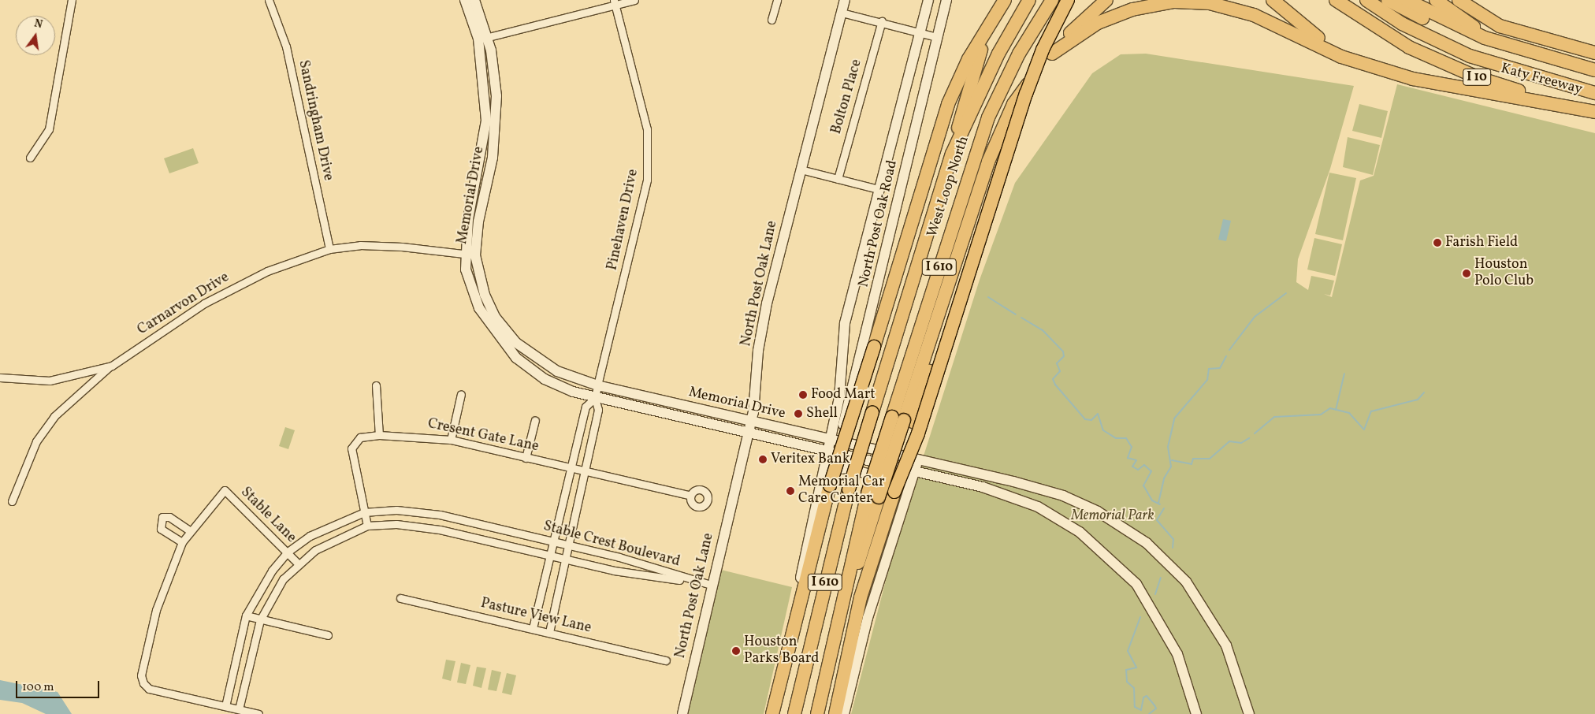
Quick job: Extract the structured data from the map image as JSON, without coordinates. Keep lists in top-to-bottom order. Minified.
{"streets":{"highway":["I 10","Katy Freeway","West Loop North","I 610"],"main road":["Memorial Drive","North Post Oak Road","North Post Oak Lane"],"street":["Bolton Place","Sandringham Drive","Pinehaven Drive","Carnarvon Drive","Cresent Gate Lane","Stable Lane","Stable Crest Boulevard","Pasture View Lane"]},"crossings":[["Sandringham Drive","Carnarvon Drive"],["Memorial Drive","Pinehaven Drive"],["Memorial Drive","North Post Oak Road"],["Memorial Drive","North Post Oak Lane"],["Memorial Drive","Carnarvon Drive"],["North Post Oak Lane","Stable Crest Boulevard"],["Cresent Gate Lane","Stable Crest Boulevard"],["Stable Lane","Stable Crest Boulevard"]],"parks":["Memorial Park"],"places":["Farish Field","Houston Polo Club","Food Mart","Shell","Veritex Bank","Memorial Car Care Center","Houston Parks Board"],"scale_bar":"100 m","north":"top"}
